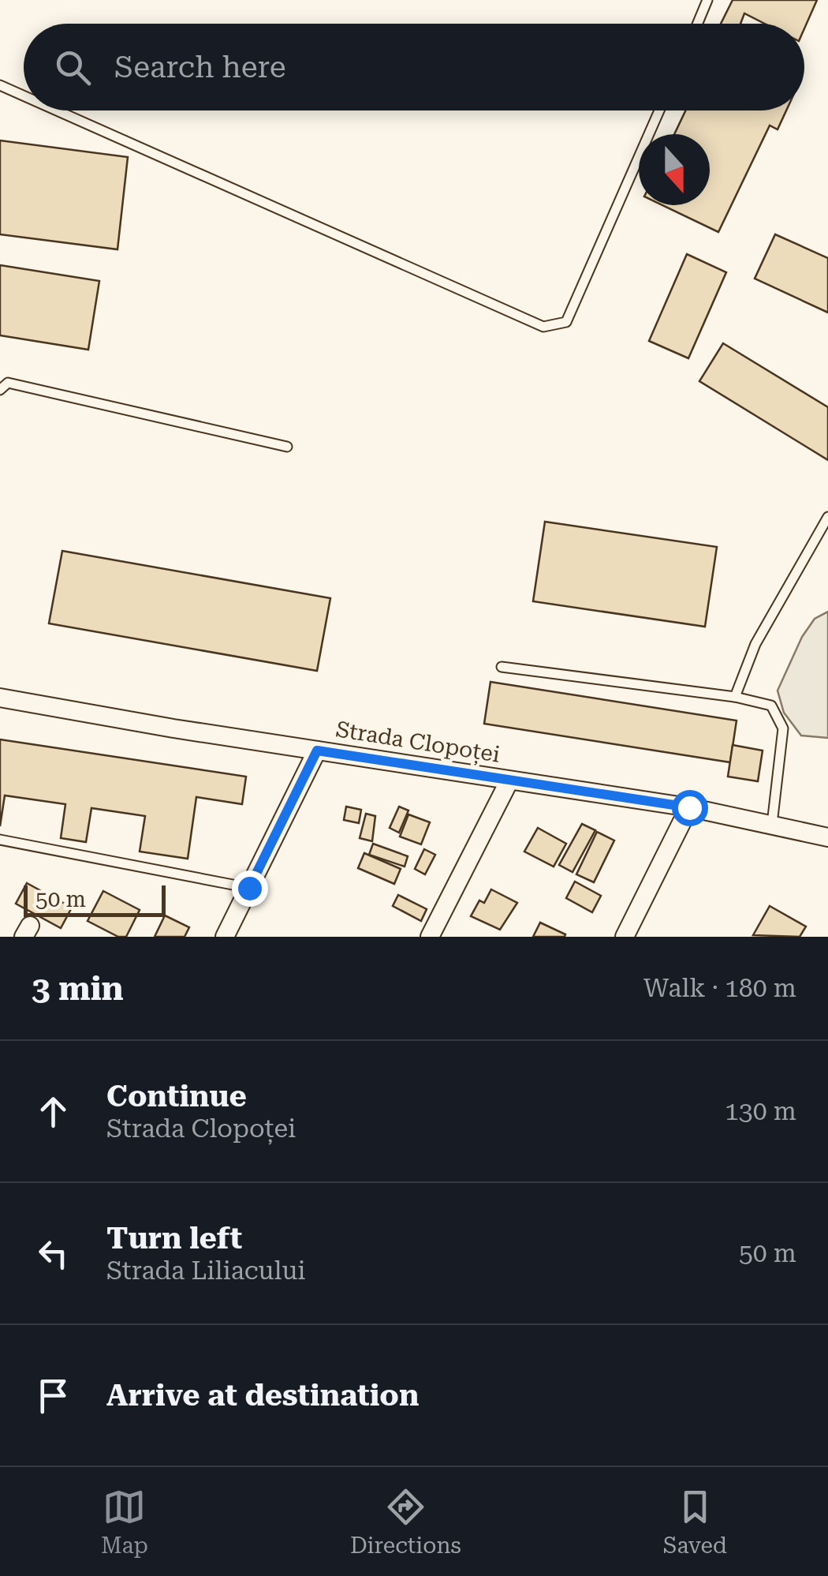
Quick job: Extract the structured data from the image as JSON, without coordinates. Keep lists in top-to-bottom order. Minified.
{"streets":{"street":["Strada Clopoței"]},"scale_bar":"50 m","north":"bottom","page":{"search":"Search here","scale":"50 m","heading":["3 min","Walk · 180 m"],"list":[["Continue","Strada Clopoței","130 m"],["Turn left","Strada Liliacului","50 m"],"Arrive at destination"],"nav":["Map","Directions","Saved"]}}
